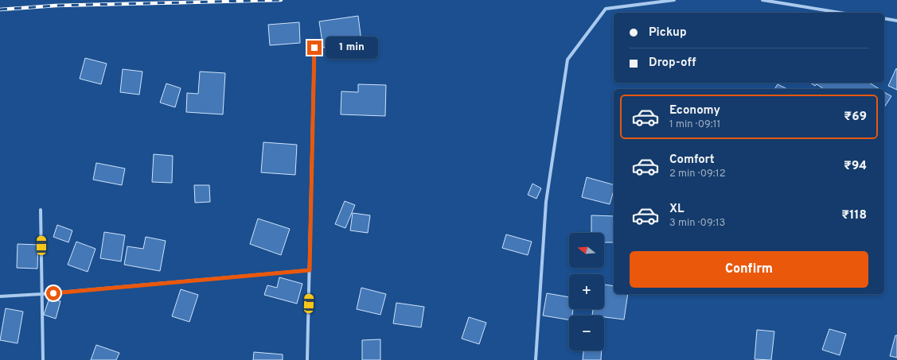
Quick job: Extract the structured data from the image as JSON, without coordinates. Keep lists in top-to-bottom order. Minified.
{"north":"left","page":{"banner":["Pickup","Drop-off"],"bubble":"1 min","list":[{"name":"Economy","note":"1 min · 09:11","value":"₹69"},{"name":"Comfort","note":"2 min · 09:12","value":"₹94"},{"name":"XL","note":"3 min · 09:13","value":"₹118"}],"map_buttons":["+","−"],"buttons":"Confirm"}}
